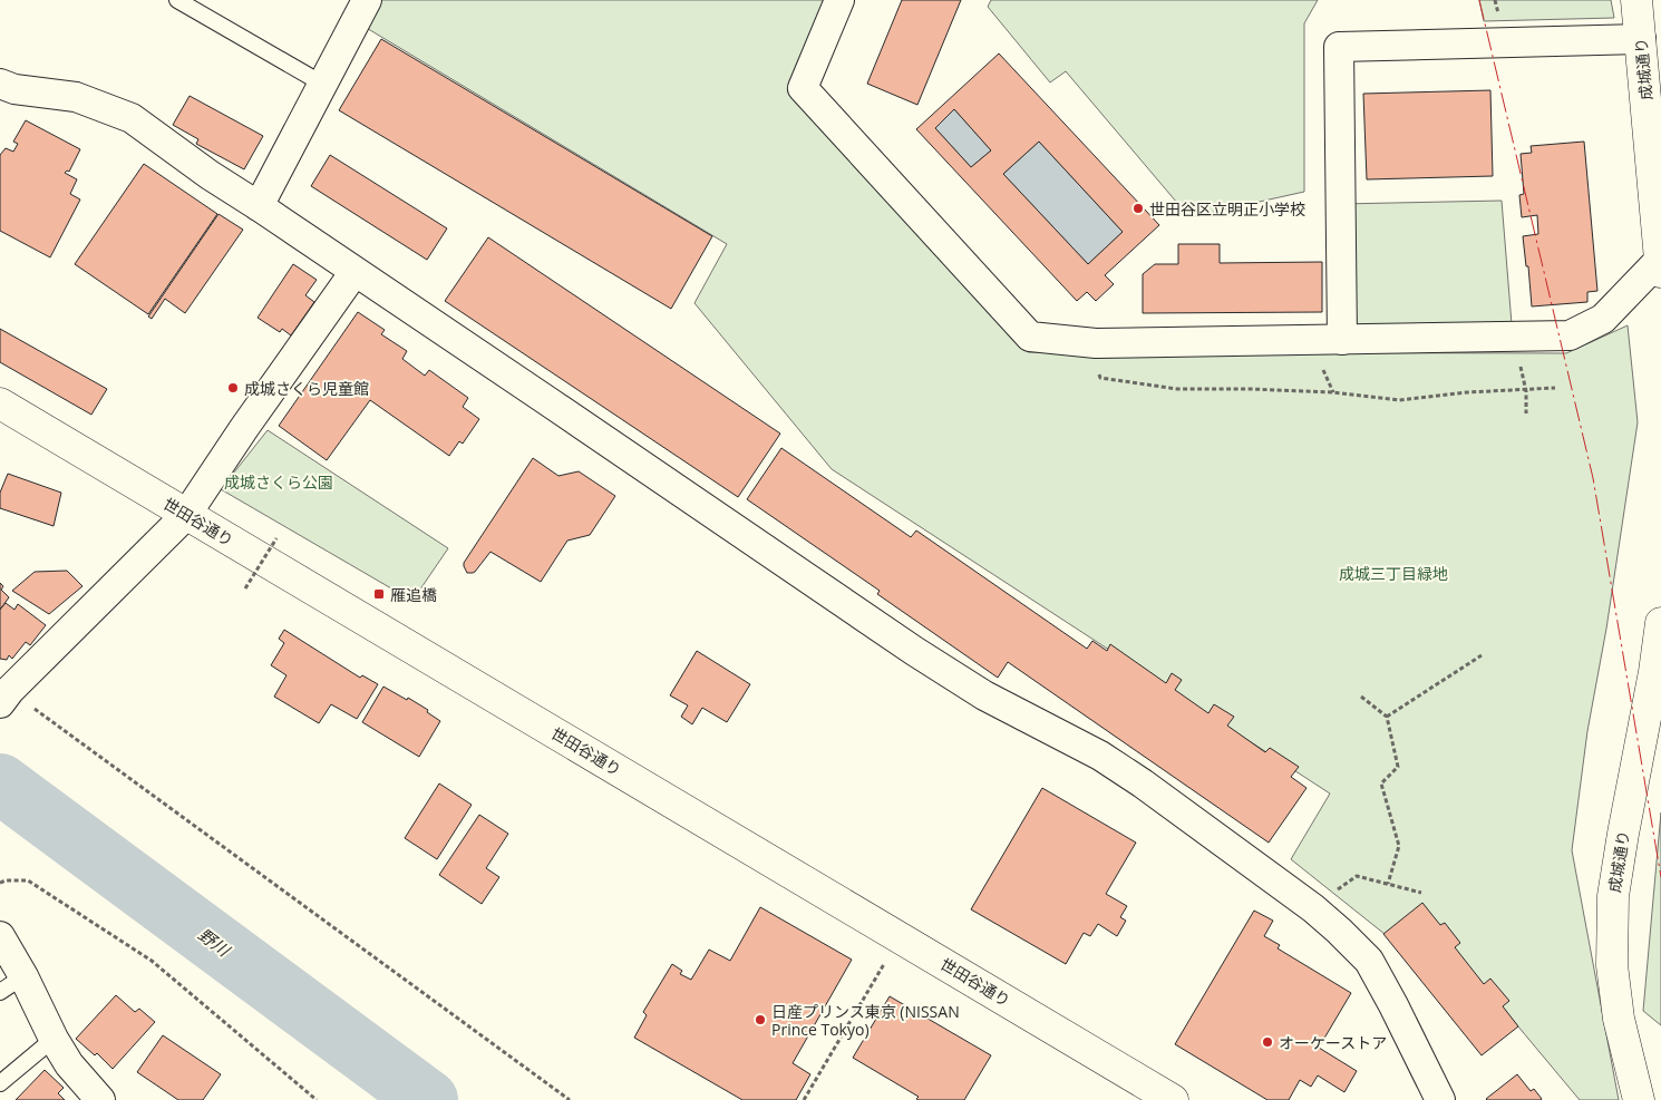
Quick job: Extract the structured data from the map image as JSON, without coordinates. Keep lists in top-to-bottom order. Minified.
{"streets":{"main road":["成城通り","世田谷通り"]},"water":["野川"],"parks":["成城さくら公園","成城三丁目緑地"],"places":{"other":["世田谷区立明正小学校","成城さくら児童館","日産プリンス東京 (NISSAN Prince Tokyo)","オーケーストア"],"transit":["雁追橋"]}}
